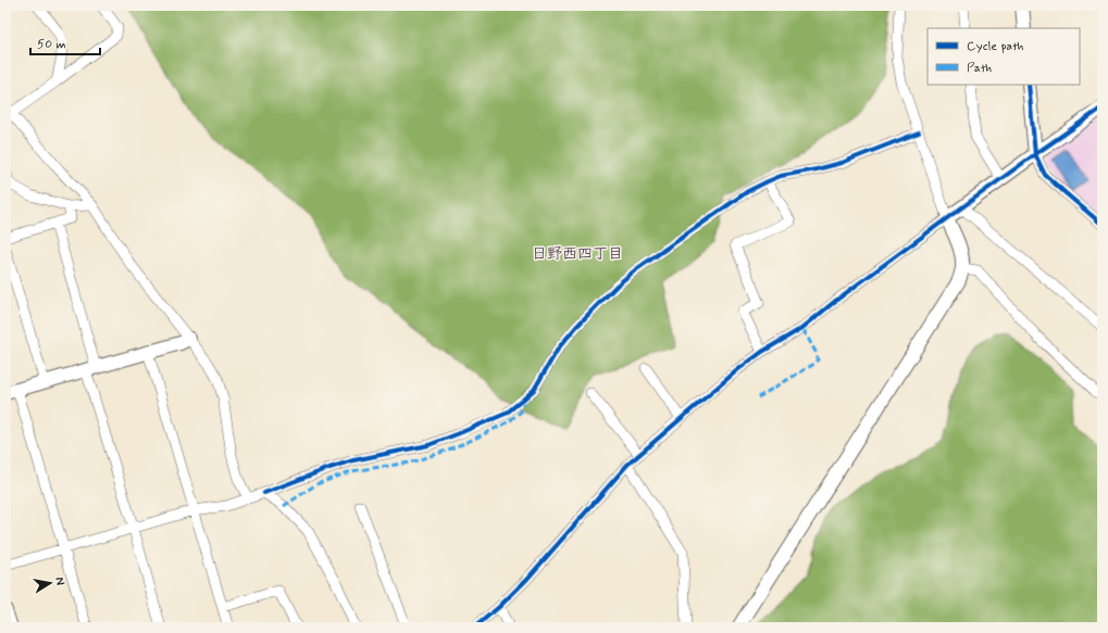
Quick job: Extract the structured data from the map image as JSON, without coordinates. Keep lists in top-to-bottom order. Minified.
{"districts":["日野西四丁目"],"legend":["Cycle path","Path"],"scale_bar":"50 m","north":"right"}
